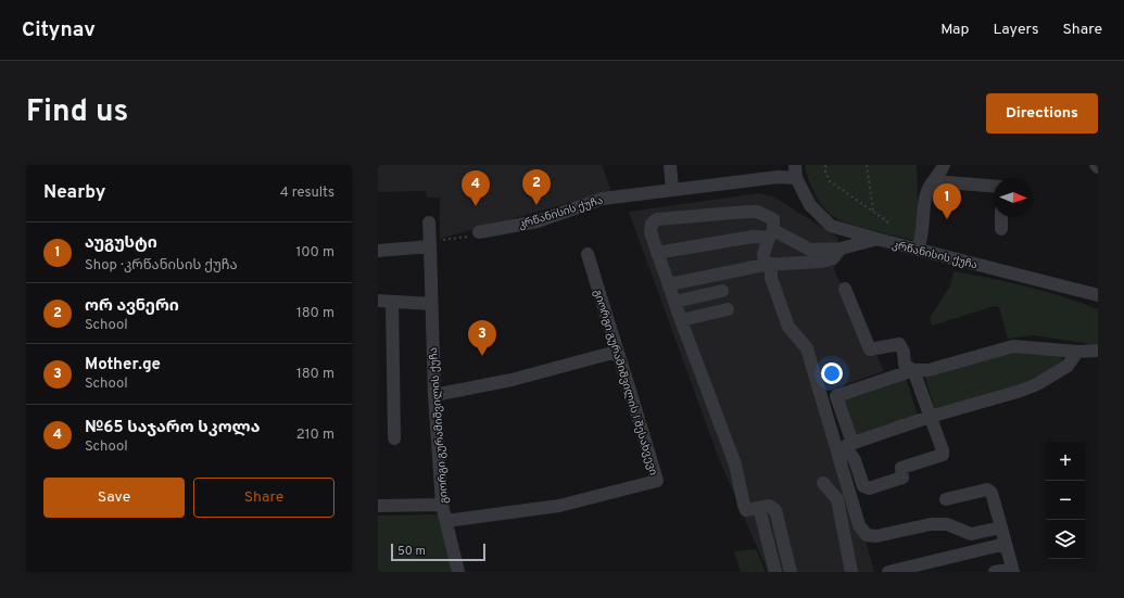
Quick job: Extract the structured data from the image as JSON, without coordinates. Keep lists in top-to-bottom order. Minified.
{"streets":{"street":["კრწანისის ქუჩა","გიორგი გურამიშვილის I შესახვევი","გიორგი გურამიშვილის ქუჩა"]},"crossings":[["გიორგი გურამიშვილის I შესახვევი","გიორგი გურამიშვილის ქუჩა"]],"scale_bar":"50 m","north":"right","page":{"header":"Citynav","nav":["Map","Layers","Share"],"title":"Find us","buttons":["Directions",["Save","Share"]],"heading":["Nearby","4 results"],"pins":["2","4","1","3"],"list":[{"mark":"1","name":"აუგუსტი","note":"Shop · კრწანისის ქუჩა","value":"100 m"},{"mark":"2","name":"ორ ავნერი","note":"School","value":"180 m"},{"mark":"3","name":"Mother.ge","note":"School","value":"180 m"},{"mark":"4","name":"№65 საჯარო სკოლა","note":"School","value":"210 m"}],"map_buttons":["+","−"],"scale":"50 m"}}
